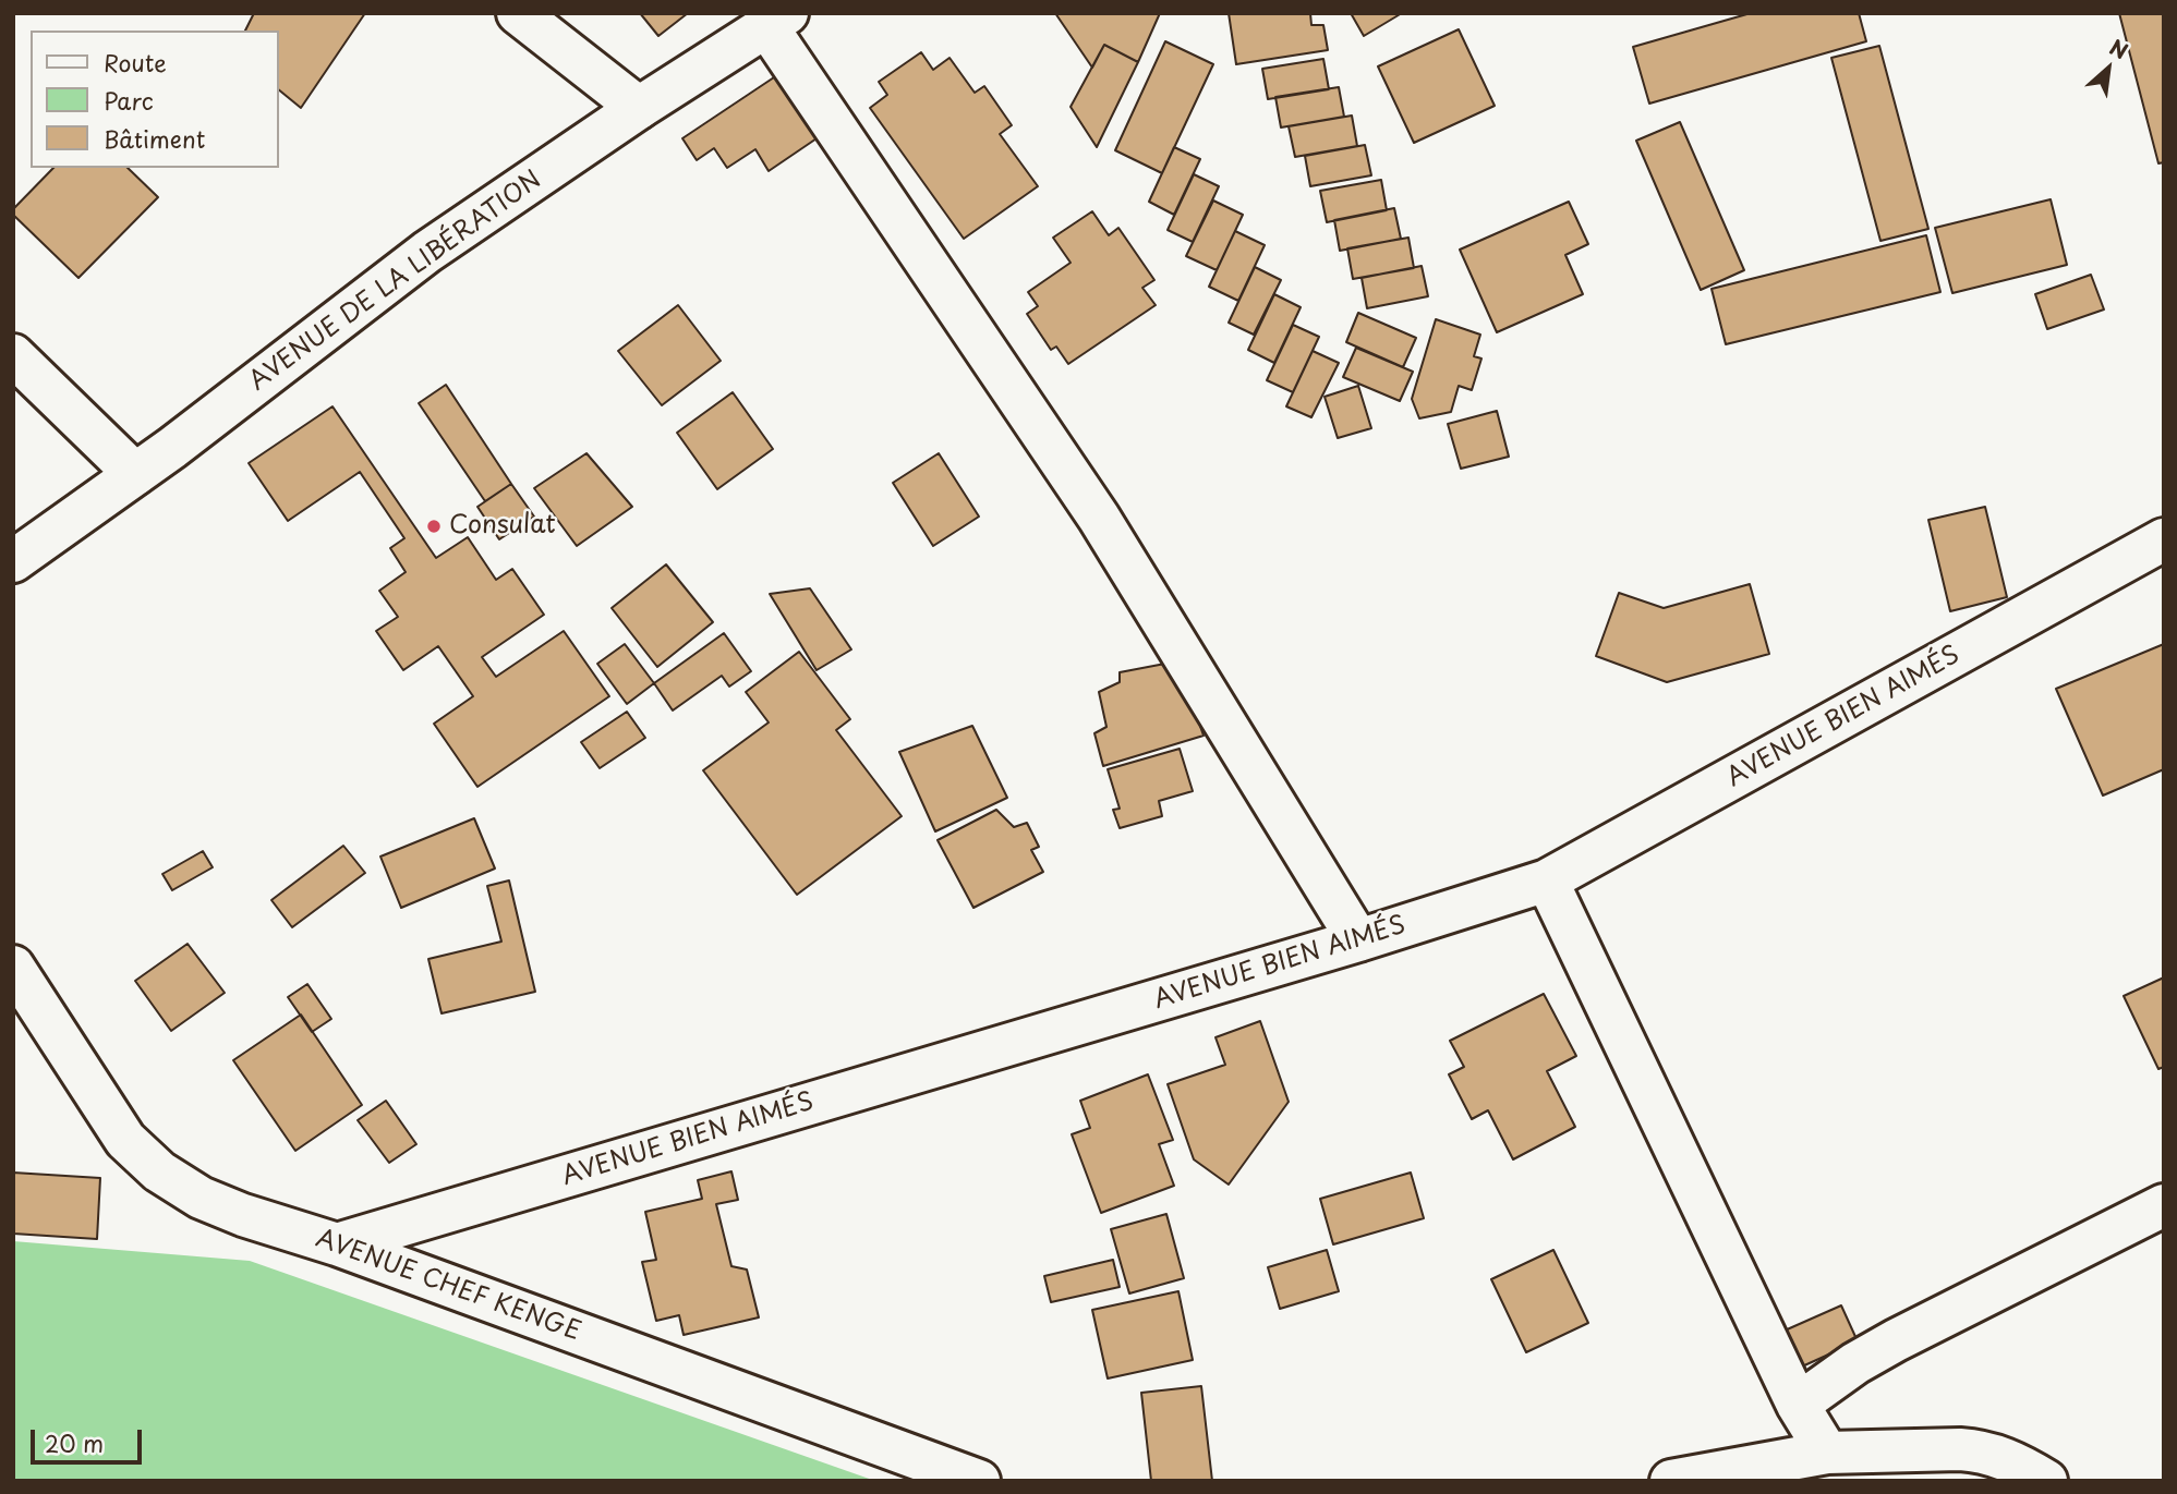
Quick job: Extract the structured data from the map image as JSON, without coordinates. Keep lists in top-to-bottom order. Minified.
{"streets":{"street":["AVENUE DE LA LIBÉRATION","AVENUE BIEN AIMÉS","AVENUE CHEF KENGE"]},"crossings":[["AVENUE BIEN AIMÉS","AVENUE CHEF KENGE"]],"places":["Consulat"],"legend":["Route","Parc","Bâtiment"],"scale_bar":"20 m","north":"top right"}
